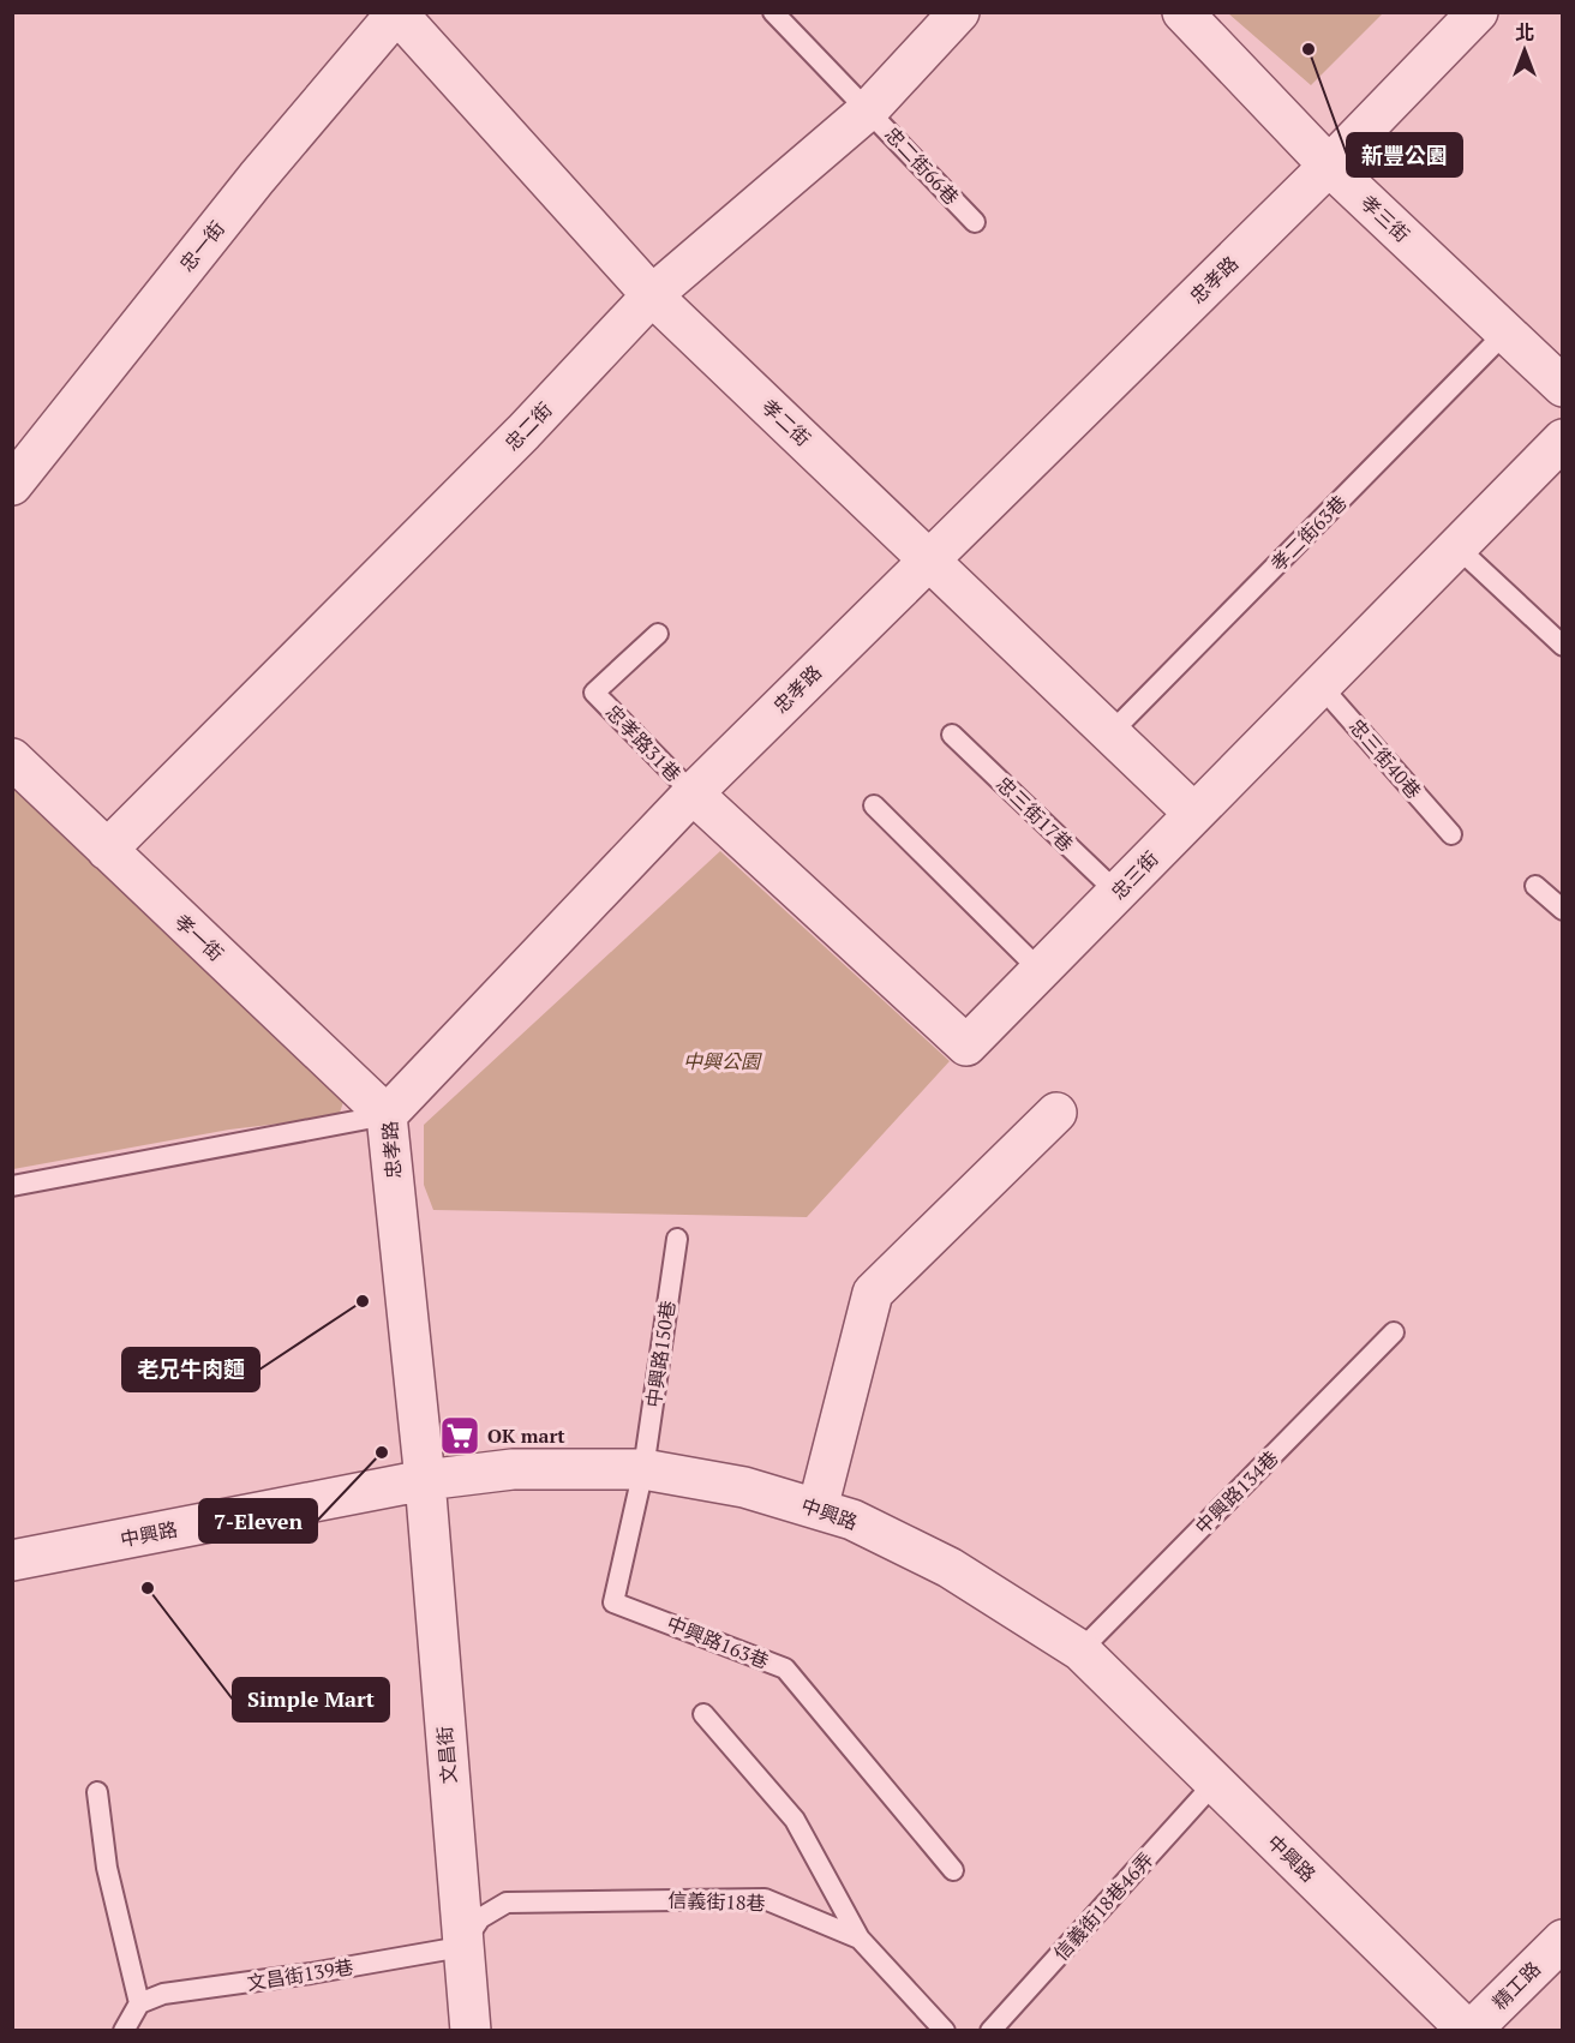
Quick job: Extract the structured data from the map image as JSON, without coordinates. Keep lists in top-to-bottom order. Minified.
{"streets":{"street":["孝三街","忠一街","忠孝路","孝二街","忠二街","忠三街","孝一街","中興路","文昌街","精工路"],"lane":["忠二街66巷","孝二街63巷","忠孝路31巷","忠三街40巷","忠三街17巷","中興路150巷","中興路134巷","中興路163巷","信義街18巷","信義街18巷46弄","文昌街139巷"]},"crossings":[["忠二街66巷","忠二街"],["孝三街","忠孝路"],["孝三街","孝二街63巷"],["忠一街","孝二街"],["忠孝路","孝二街"],["忠孝路","忠孝路31巷"],["忠孝路","忠三街"],["忠孝路","孝一街"],["忠孝路","中興路"],["忠孝路","文昌街"],["孝二街","忠二街"],["孝二街","孝二街63巷"],["孝二街","忠三街"],["忠二街","孝一街"],["忠孝路31巷","忠三街"],["忠三街40巷","忠三街"],["忠三街17巷","忠三街"],["中興路150巷","中興路"],["中興路150巷","中興路163巷"],["中興路134巷","中興路"],["中興路","中興路163巷"],["中興路","文昌街"],["中興路","信義街18巷46弄"],["中興路","精工路"],["文昌街","信義街18巷"],["文昌街","文昌街139巷"],["信義街18巷","文昌街139巷"]],"parks":["中興公園"],"places":{"other":["新豐公園","老兄牛肉麵","7-Eleven","Simple Mart"],"supermarket":["OK mart"]},"north":"top"}
